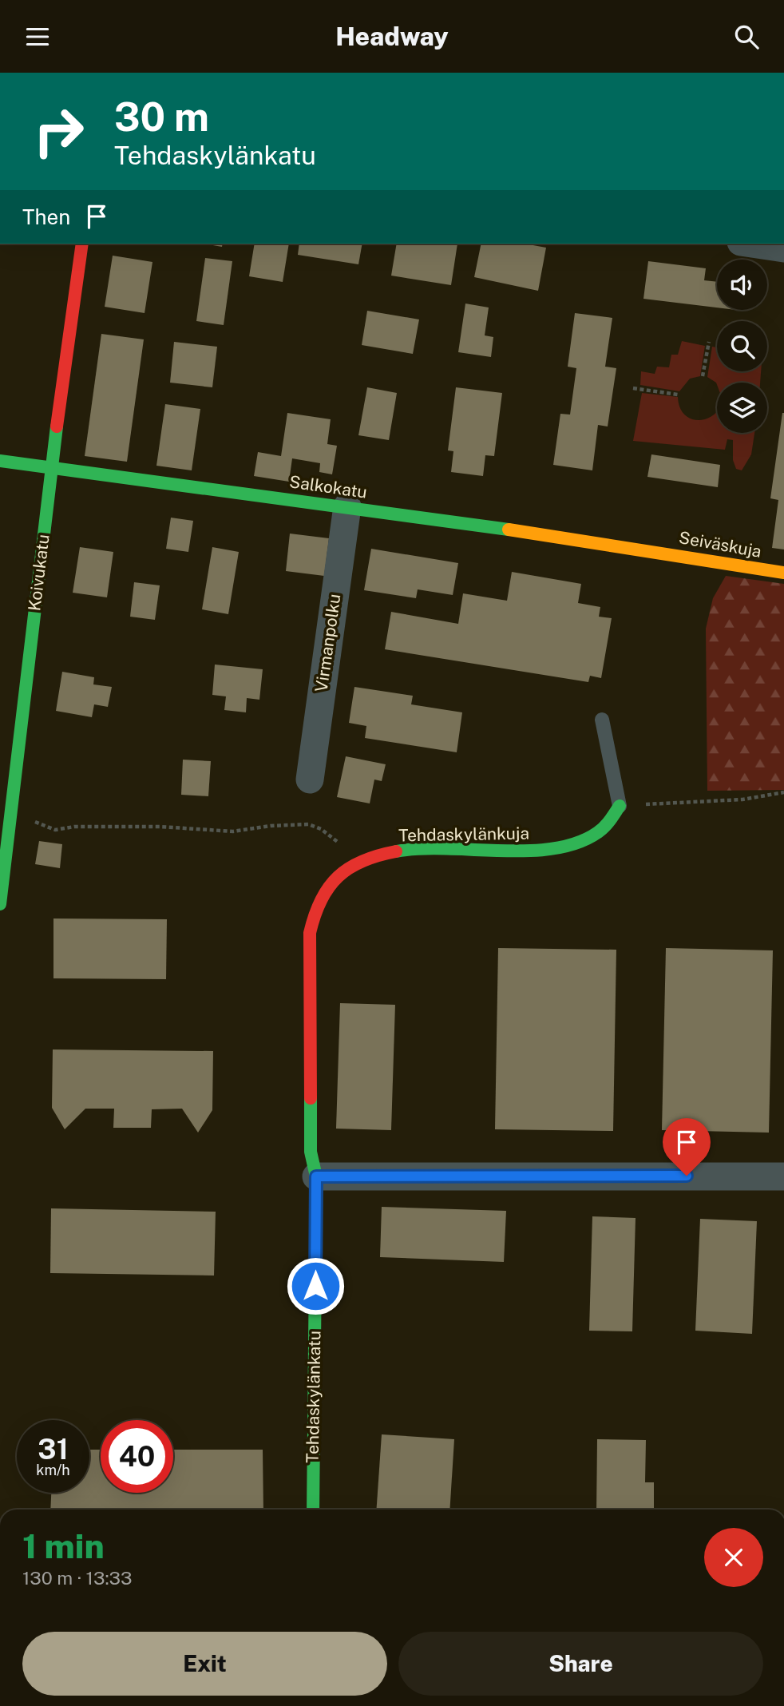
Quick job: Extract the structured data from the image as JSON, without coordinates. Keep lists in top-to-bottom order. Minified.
{"streets":{"street":["Salkokatu","Seiväskuja","Koivukatu","Virmanpolku","Tehdaskylänkuja","Tehdaskylänkatu"]},"crossings":[["Salkokatu","Seiväskuja"],["Salkokatu","Koivukatu"],["Salkokatu","Virmanpolku"]],"page":{"header":"Headway","turn":["30 m","Tehdaskylänkatu"],"then":"Then","speed":"31 km/h","limit":"40","heading":["1 min","130 m · 13:33"],"buttons":["Exit","Share"]}}
